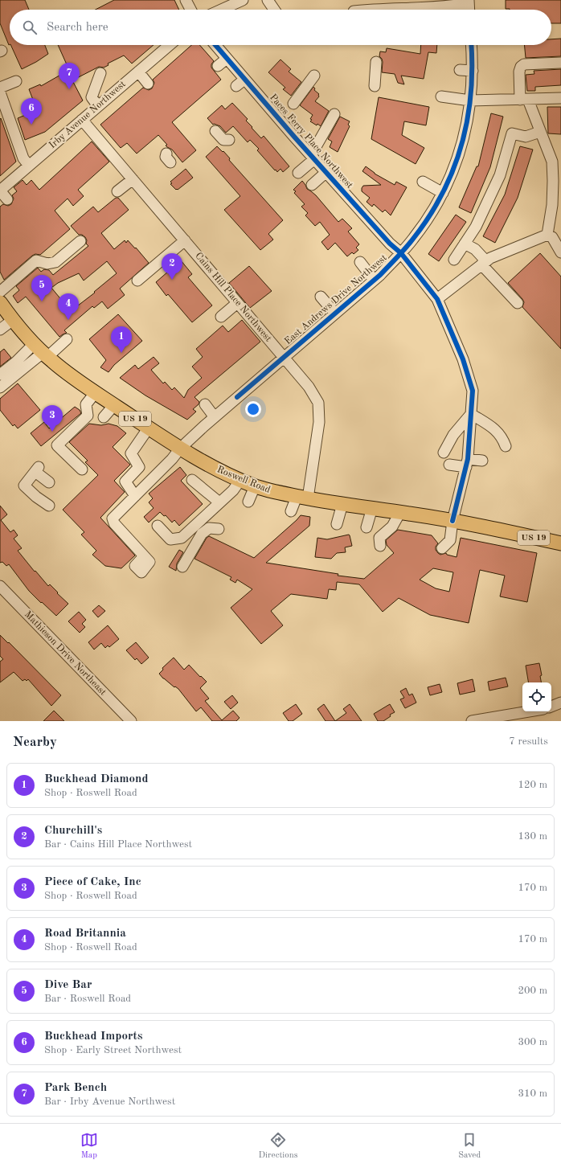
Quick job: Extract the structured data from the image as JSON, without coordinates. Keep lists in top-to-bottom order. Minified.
{"streets":{"main road":["US 19","Roswell Road"],"street":["Irby Avenue Northwest","Paces Ferry Place Northwest","Cains Hill Place Northwest","East Andrews Drive Northwest","Mathieson Drive Northeast"]},"crossings":[["Irby Avenue Northwest","Cains Hill Place Northwest"],["Paces Ferry Place Northwest","East Andrews Drive Northwest"],["Paces Ferry Place Northwest","Roswell Road"],["Cains Hill Place Northwest","East Andrews Drive Northwest"],["Cains Hill Place Northwest","Roswell Road"],["East Andrews Drive Northwest","Roswell Road"]],"page":{"search":"Search here","pins":["7","6","2","5","4","1","3"],"heading":["Nearby","7 results"],"list":[{"mark":"1","name":"Buckhead Diamond","note":"Shop · Roswell Road","value":"120 m"},{"mark":"2","name":"Churchill's","note":"Bar · Cains Hill Place Northwest","value":"130 m"},{"mark":"3","name":"Piece of Cake, Inc","note":"Shop · Roswell Road","value":"170 m"},{"mark":"4","name":"Road Britannia","note":"Shop · Roswell Road","value":"170 m"},{"mark":"5","name":"Dive Bar","note":"Bar · Roswell Road","value":"200 m"},{"mark":"6","name":"Buckhead Imports","note":"Shop · Early Street Northwest","value":"300 m"},{"mark":"7","name":"Park Bench","note":"Bar · Irby Avenue Northwest","value":"310 m"}],"nav":["Map","Directions","Saved"]}}
